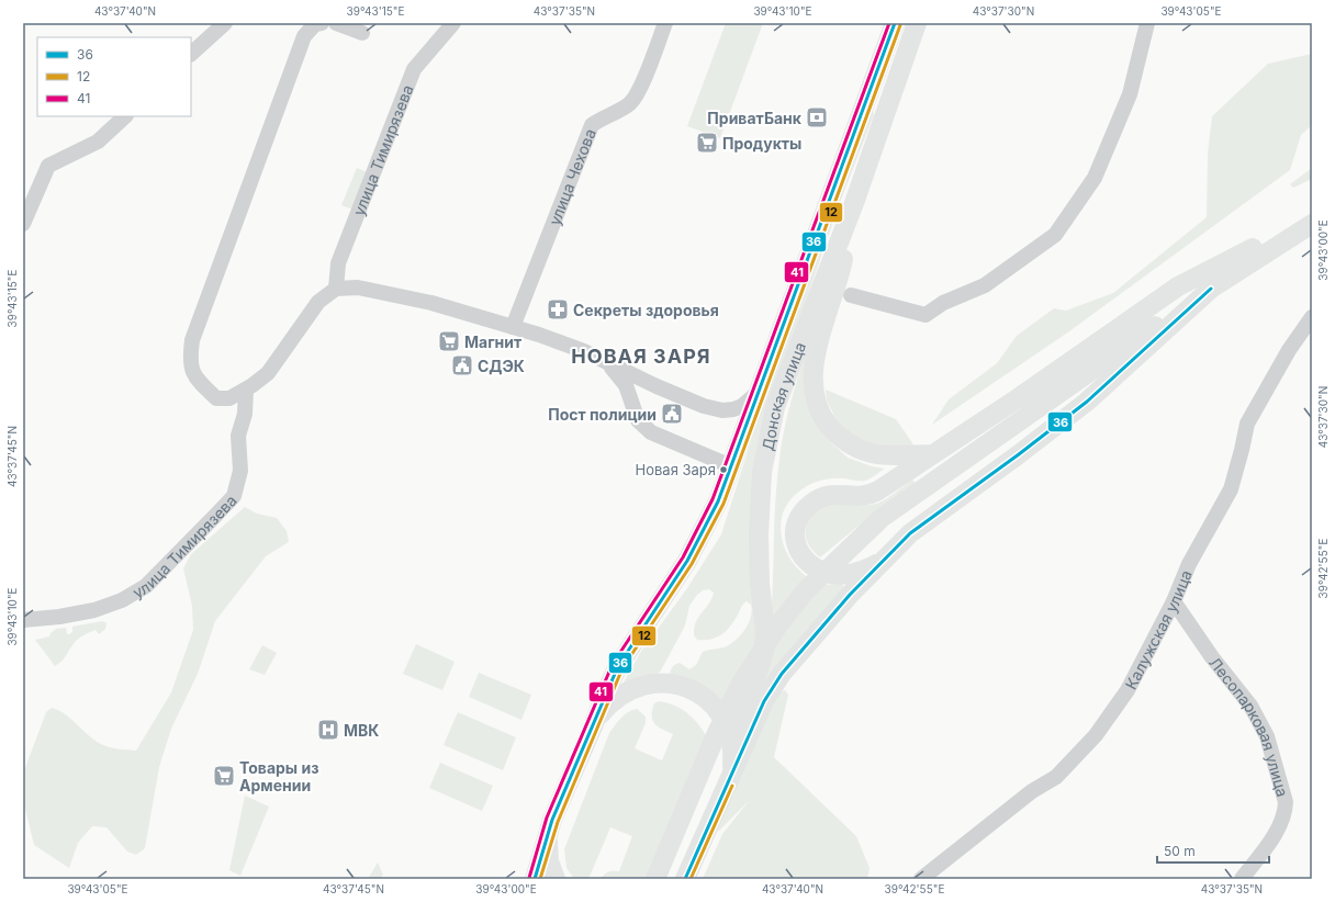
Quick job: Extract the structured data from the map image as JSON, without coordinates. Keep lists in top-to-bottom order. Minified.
{"streets":{"main road":["Донская улица"],"street":["улица Тимирязева","улица Чехова","Калужская улица","Лесопарковая улица"]},"crossings":[["Калужская улица","Лесопарковая улица"]],"districts":["НОВАЯ ЗАРЯ"],"places":{"bank":["ПриватБанк"],"supermarket":["Продукты","Магнит","Товары из Армении"],"pharmacy":["Секреты здоровья"],"public building":["СДЭК","Пост полиции"],"other":["Новая Заря"],"hospital":["МВК"]},"lines":["transit line 36","transit line 41","transit line 12"],"legend":["36","12","41"],"scale_bar":"50 m","coordinates":["43°37'40\"N","39°43'15\"E","43°37'35\"N","39°43'10\"E","43°37'30\"N","39°43'05\"E","39°43'00\"E","43°37'45\"N","39°42'55\"E"]}
